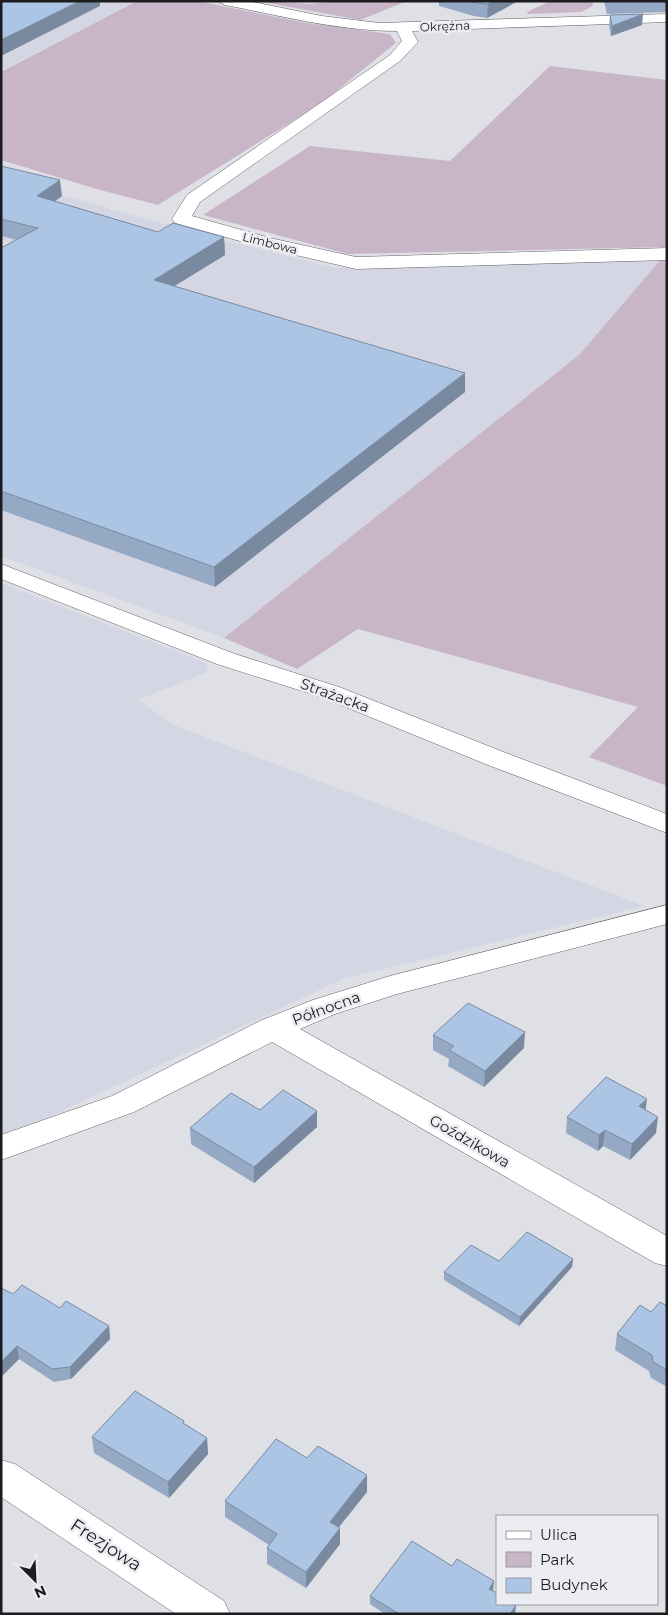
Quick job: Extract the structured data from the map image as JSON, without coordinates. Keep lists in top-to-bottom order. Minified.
{"streets":{"street":["Okrężna","Limbowa","Strażacka","Północna","Goździkowa","Frezjowa"]},"crossings":[["Okrężna","Limbowa"],["Północna","Goździkowa"]],"legend":["Ulica","Park","Budynek"],"north":"bottom right"}
